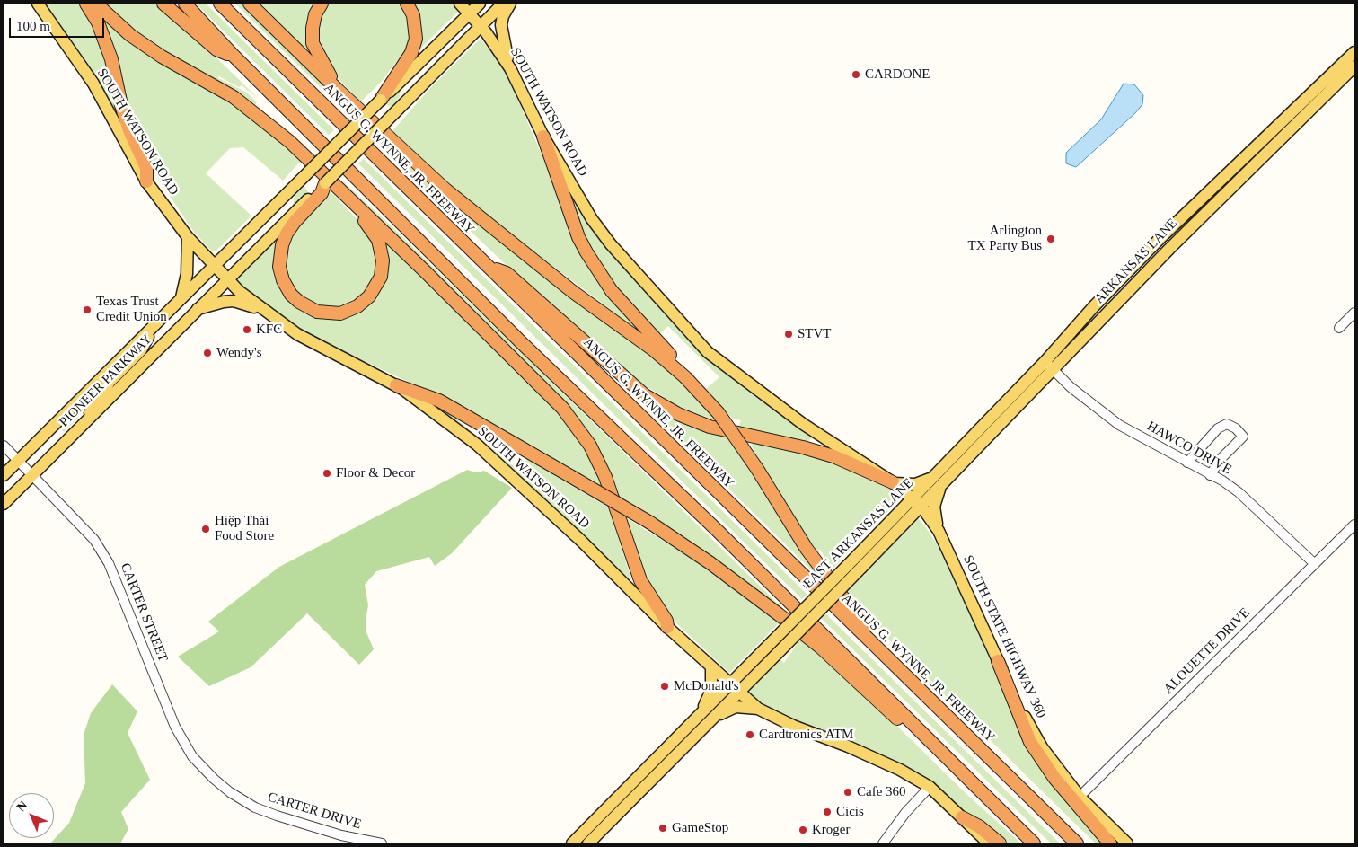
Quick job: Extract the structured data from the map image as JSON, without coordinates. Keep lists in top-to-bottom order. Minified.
{"streets":{"highway":["ANGUS G. WYNNE, JR. FREEWAY"],"main road":["SOUTH WATSON ROAD","ARKANSAS LANE","PIONEER PARKWAY","EAST ARKANSAS LANE","SOUTH STATE HIGHWAY 360"],"street":["HAWCO DRIVE","CARTER STREET","ALOUETTE DRIVE","CARTER DRIVE"]},"crossings":[["SOUTH WATSON ROAD","PIONEER PARKWAY"],["SOUTH WATSON ROAD","EAST ARKANSAS LANE"],["SOUTH WATSON ROAD","SOUTH STATE HIGHWAY 360"],["ARKANSAS LANE","HAWCO DRIVE"],["ARKANSAS LANE","EAST ARKANSAS LANE"],["PIONEER PARKWAY","CARTER STREET"],["HAWCO DRIVE","EAST ARKANSAS LANE"],["HAWCO DRIVE","ALOUETTE DRIVE"],["EAST ARKANSAS LANE","SOUTH STATE HIGHWAY 360"],["CARTER STREET","CARTER DRIVE"],["SOUTH STATE HIGHWAY 360","ALOUETTE DRIVE"]],"places":["CARDONE","Arlington TX Party Bus","Texas Trust Credit Union","KFC","STVT","Wendy's","Floor & Decor","Hiệp Thái Food Store","McDonald's","Cardtronics ATM","Cafe 360","Cicis","GameStop","Kroger"],"scale_bar":"100 m","north":"top left"}
